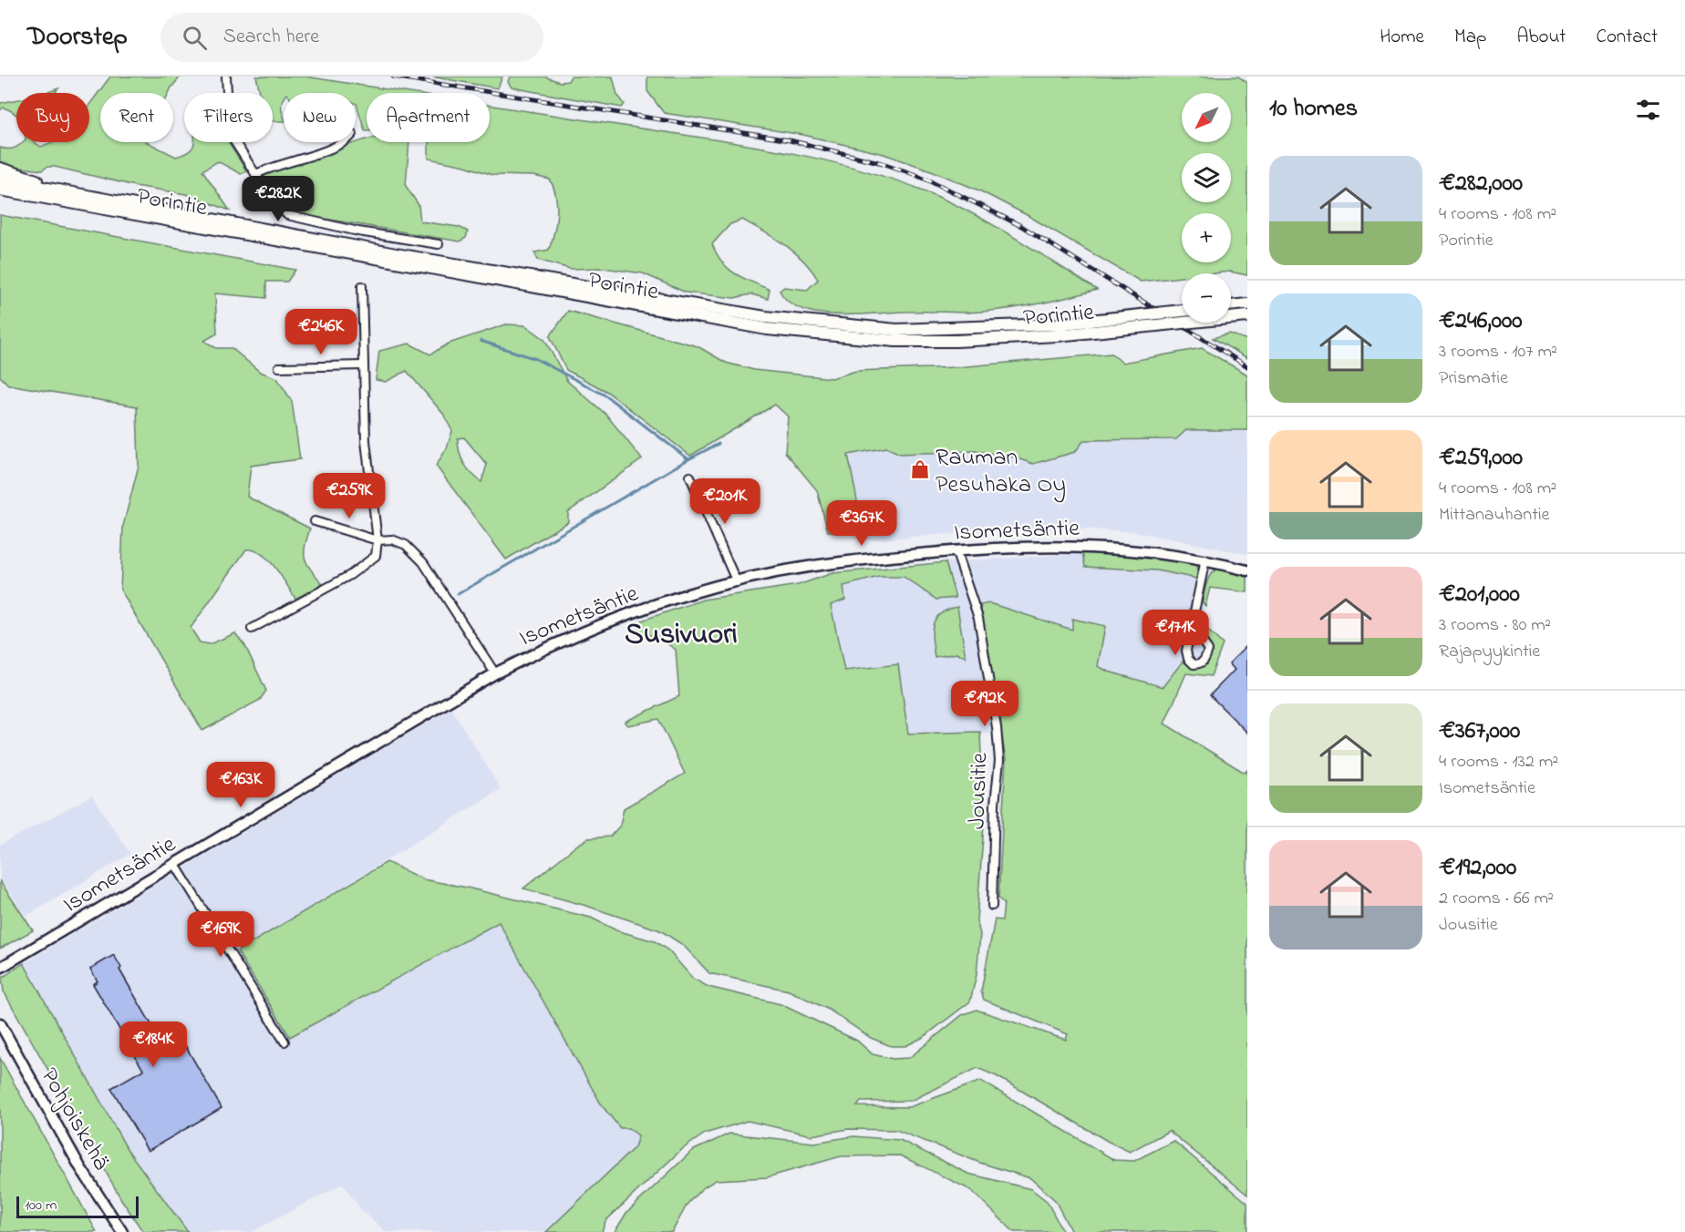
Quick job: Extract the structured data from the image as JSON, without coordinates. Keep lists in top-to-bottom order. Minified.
{"streets":{"highway":["Porintie"],"main road":["Isometsäntie","Pohjoiskehä"],"street":["Jousitie"]},"crossings":[["Isometsäntie","Jousitie"]],"districts":["Susivuori"],"places":{"shop":["Rauman Pesuhaka Oy"]},"scale_bar":"100 m","north":"bottom left","page":{"header":"Doorstep","search":"Search here","nav":["Home","Map","About","Contact"],"heading":"10 homes","map_buttons":["+","−"],"chip":["Buy","Rent","Filters","New","Apartment"],"list":[{"name":"€282,000","note":"4 rooms · 108 m² · Porintie"},{"name":"€246,000","note":"3 rooms · 107 m² · Prismatie"},{"name":"€259,000","note":"4 rooms · 108 m² · Mittanauhantie"},{"name":"€201,000","note":"3 rooms · 80 m² · Rajapyykintie"},{"name":"€367,000","note":"4 rooms · 132 m² · Isometsäntie"},{"name":"€192,000","note":"2 rooms · 66 m² · Jousitie"}],"price":["€282K","€246K","€259K","€201K","€367K","€171K","€192K","€163K","€169K","€184K"],"scale":"100 m"}}
